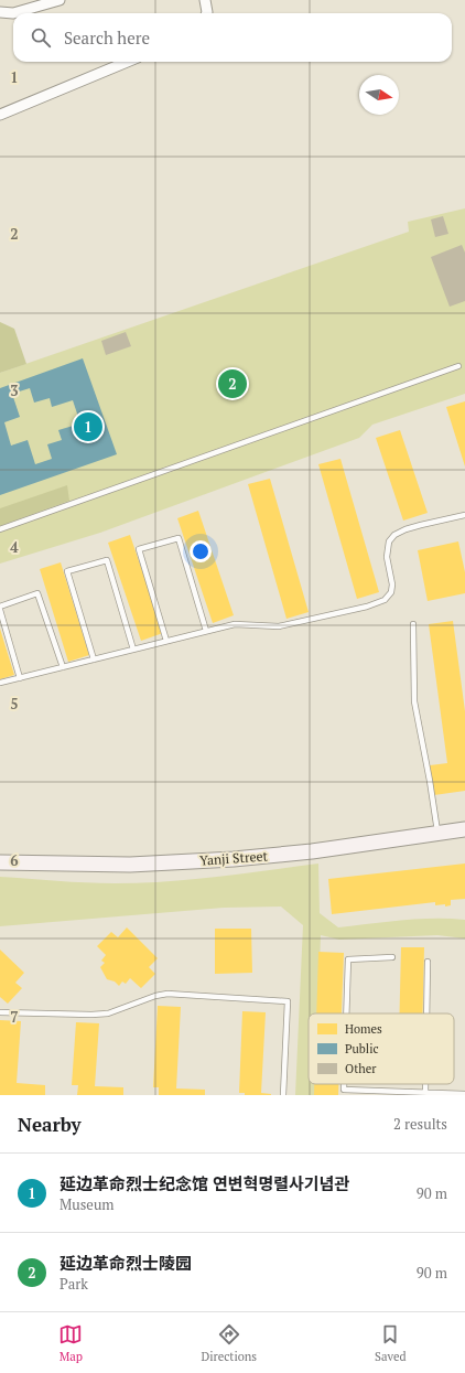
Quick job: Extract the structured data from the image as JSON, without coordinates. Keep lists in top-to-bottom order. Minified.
{"streets":{"main road":["Yanji Street"]},"legend":["Homes","Public","Other"],"north":"right","page":{"search":"Search here","pins":["2","1"],"heading":["Nearby","2 results"],"list":[{"mark":"1","name":"延边革命烈士纪念馆 연변혁명렬사기념관","note":"Museum","value":"90 m"},{"mark":"2","name":"延边革命烈士陵园","note":"Park","value":"90 m"}],"nav":["Map","Directions","Saved"]},"grid":{"rows":["1","2","3","4","5","6","7"]}}
